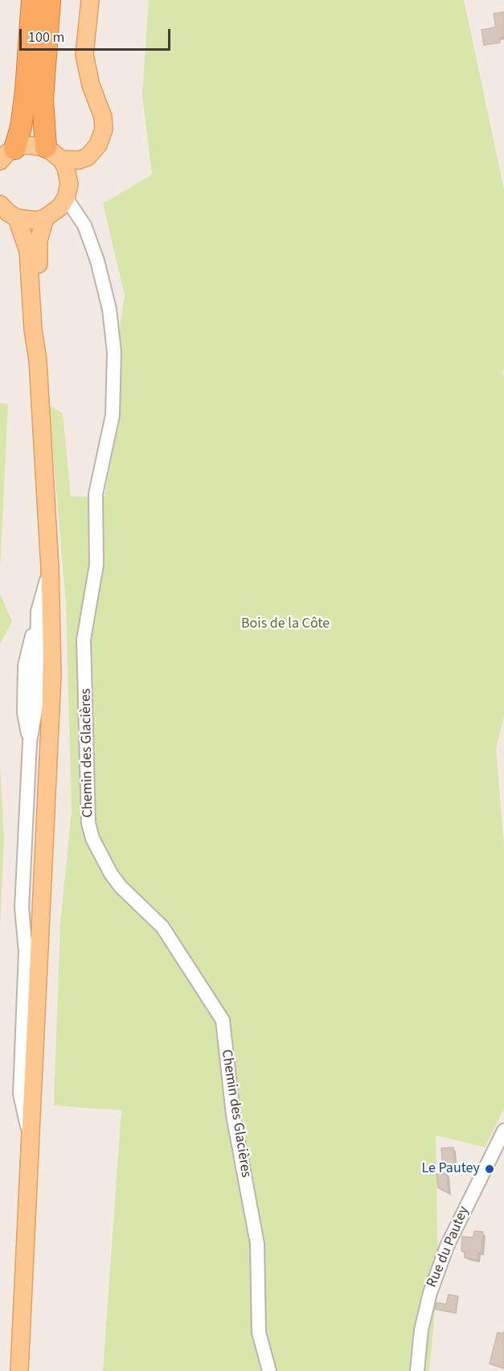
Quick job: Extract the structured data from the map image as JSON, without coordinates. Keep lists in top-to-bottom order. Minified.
{"streets":{"street":["Chemin des Glacières","Rue du Pautey"]},"parks":["Bois de la Côte"],"places":["Le Pautey"],"scale_bar":"100 m"}
